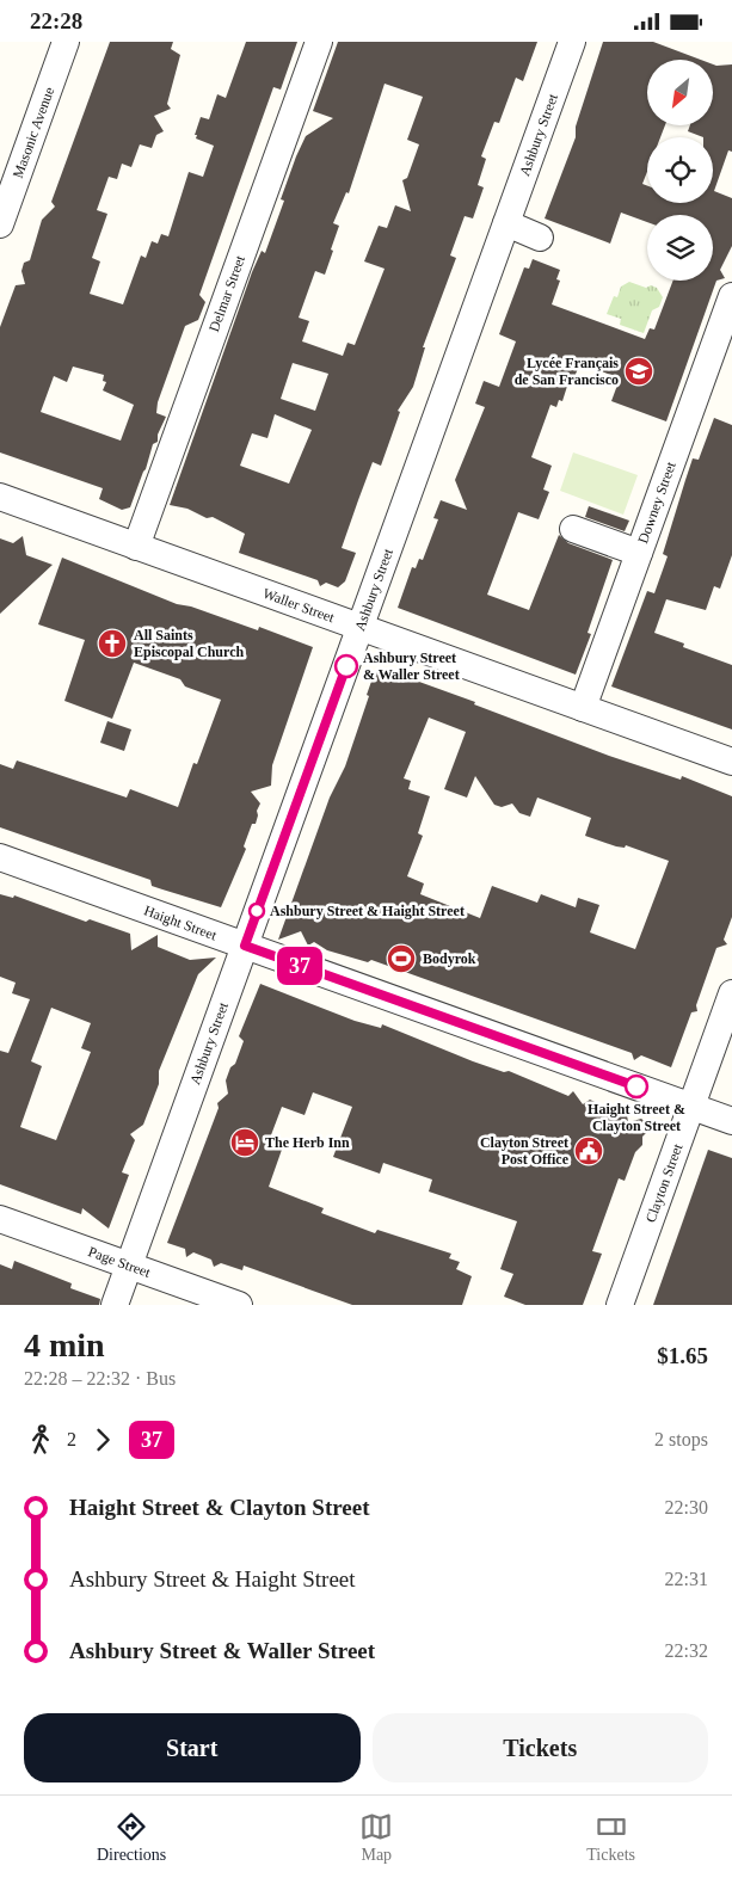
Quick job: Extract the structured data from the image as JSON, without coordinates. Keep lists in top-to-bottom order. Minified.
{"streets":{"street":["Masonic Avenue","Ashbury Street","Delmar Street","Downey Street","Waller Street","Haight Street","Clayton Street","Page Street"]},"crossings":[["Ashbury Street","Waller Street"],["Ashbury Street","Haight Street"],["Ashbury Street","Page Street"],["Delmar Street","Waller Street"],["Downey Street","Waller Street"],["Haight Street","Clayton Street"]],"places":{"school or university":["Lycée Français de San Francisco"],"church":["All Saints Episcopal Church"],"other":["Ashbury Street & Waller Street","Ashbury Street & Haight Street","Haight Street & Clayton Street"],"sports":["Bodyrok"],"hotel":["The Herb Inn"],"public building":["Clayton Street Post Office"]},"lines":["bus line 37"],"north":"bottom left","page":{"status":"22:28","on_map":"37","heading":["4 min","22:28 – 22:32 · Bus","$1.65"],"legs":["2","37","2 stops"],"list":[{"name":"Haight Street & Clayton Street","value":"22:30"},{"name":"Ashbury Street & Haight Street","value":"22:31"},{"name":"Ashbury Street & Waller Street","value":"22:32"}],"buttons":["Start","Tickets"],"tabs":["Directions","Map","Tickets"]}}
